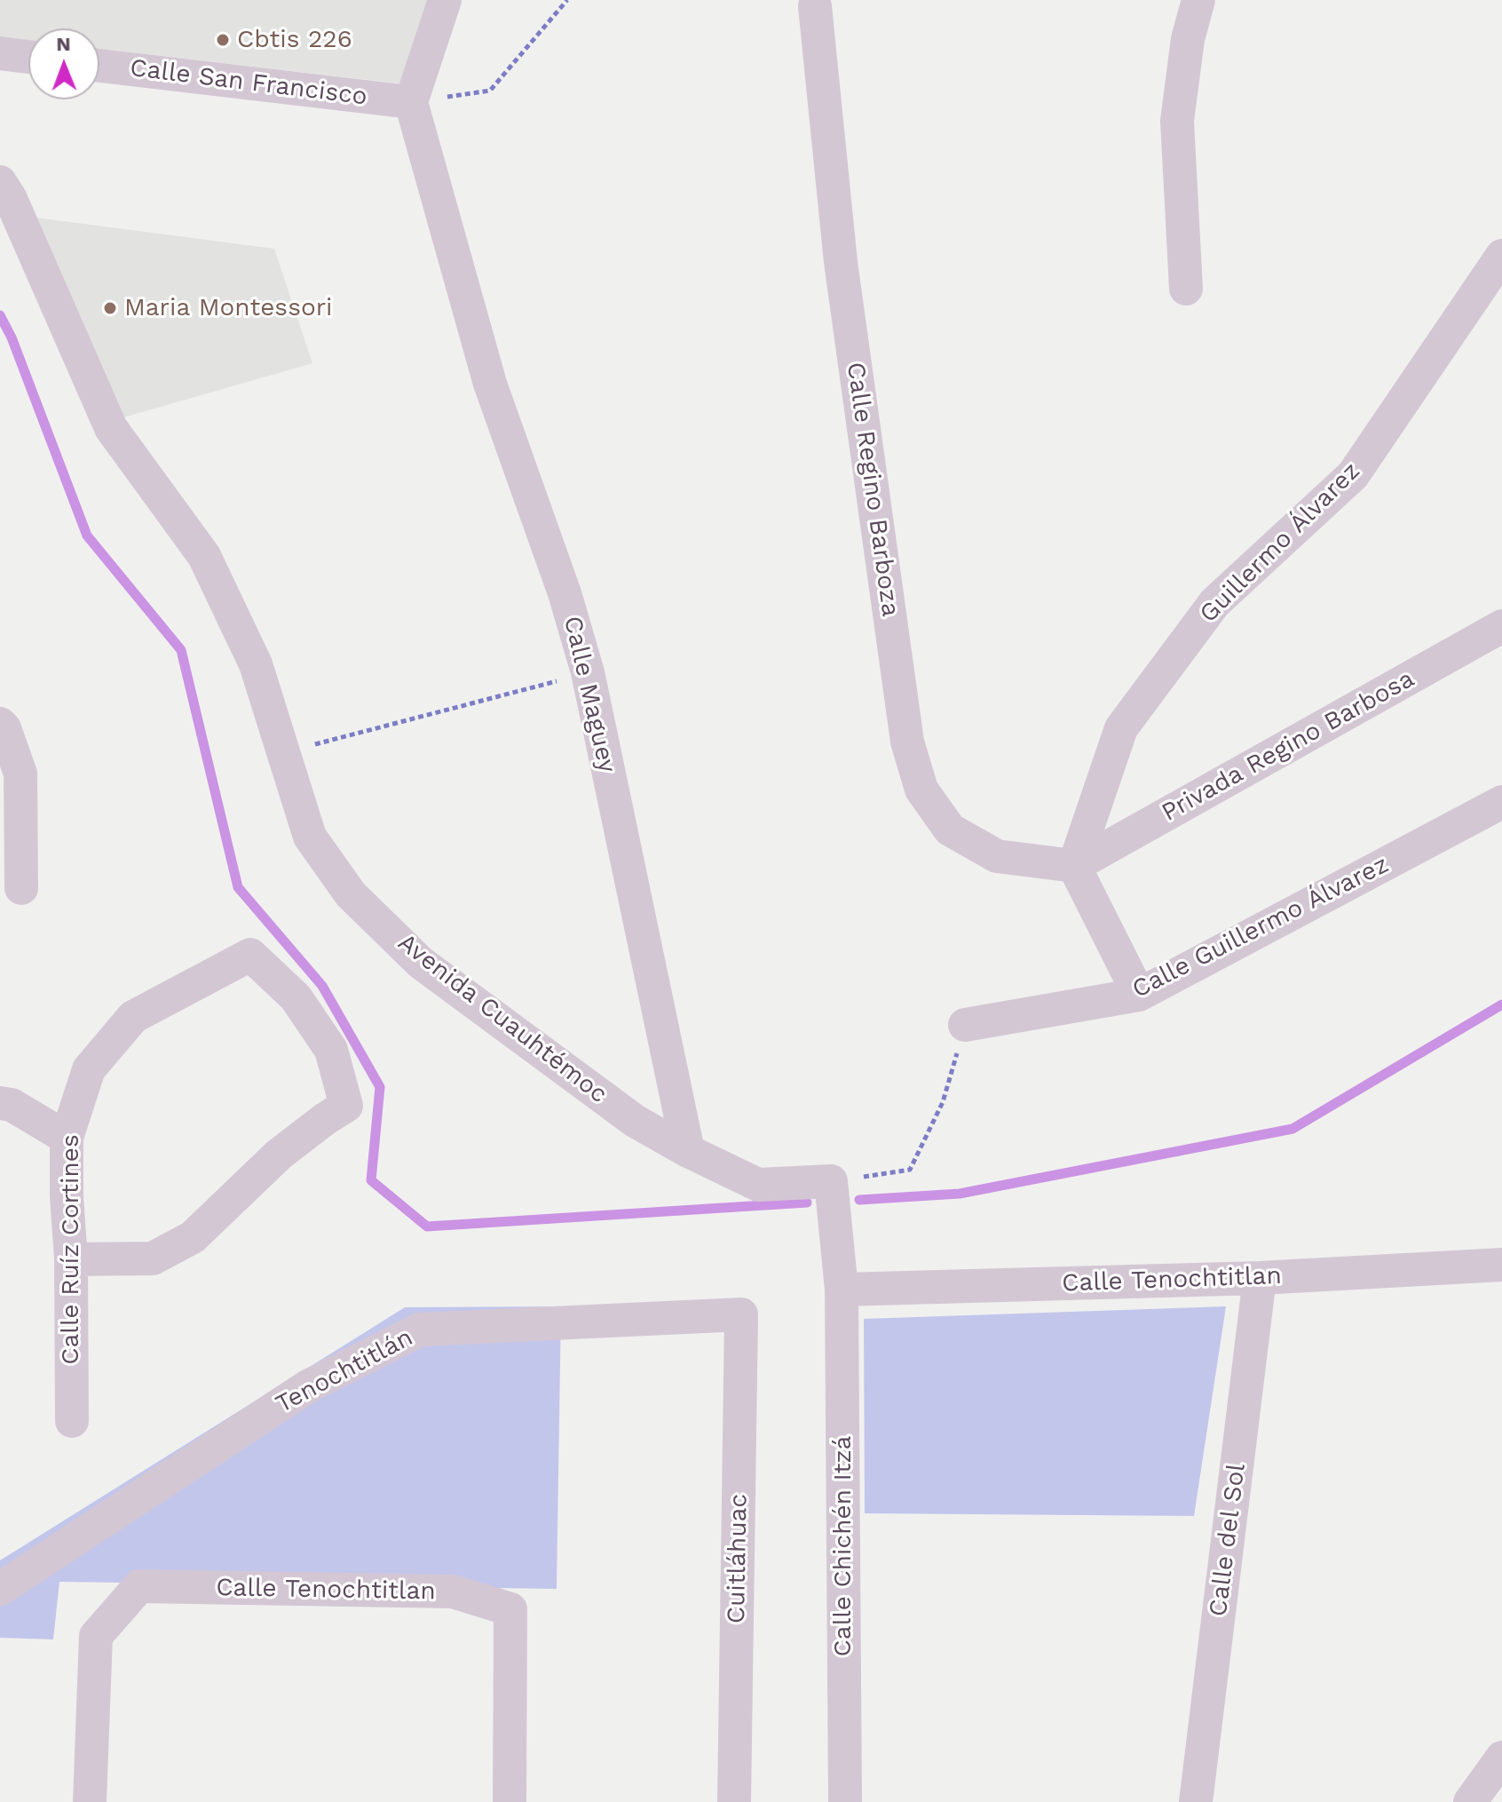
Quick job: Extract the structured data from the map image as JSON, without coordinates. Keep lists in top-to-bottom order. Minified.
{"streets":{"street":["Calle San Francisco","Calle Regino Barboza","Guillermo Álvarez","Calle Maguey","Privada Regino Barbosa","Calle Guillermo Álvarez","Avenida Cuauhtémoc","Calle Ruíz Cortines","Calle Tenochtitlan","Tenochtitlán","Calle del Sol","Calle Chichén Itzá","Cuitláhuac"]},"crossings":[["Calle San Francisco","Calle Maguey"],["Calle Regino Barboza","Guillermo Álvarez"],["Calle Regino Barboza","Privada Regino Barbosa"],["Guillermo Álvarez","Privada Regino Barbosa"],["Calle Maguey","Avenida Cuauhtémoc"],["Calle Tenochtitlan","Calle del Sol"],["Calle Tenochtitlan","Calle Chichén Itzá"],["Tenochtitlán","Cuitláhuac"]],"places":["Cbtis 226","Maria Montessori"],"north":"top"}
